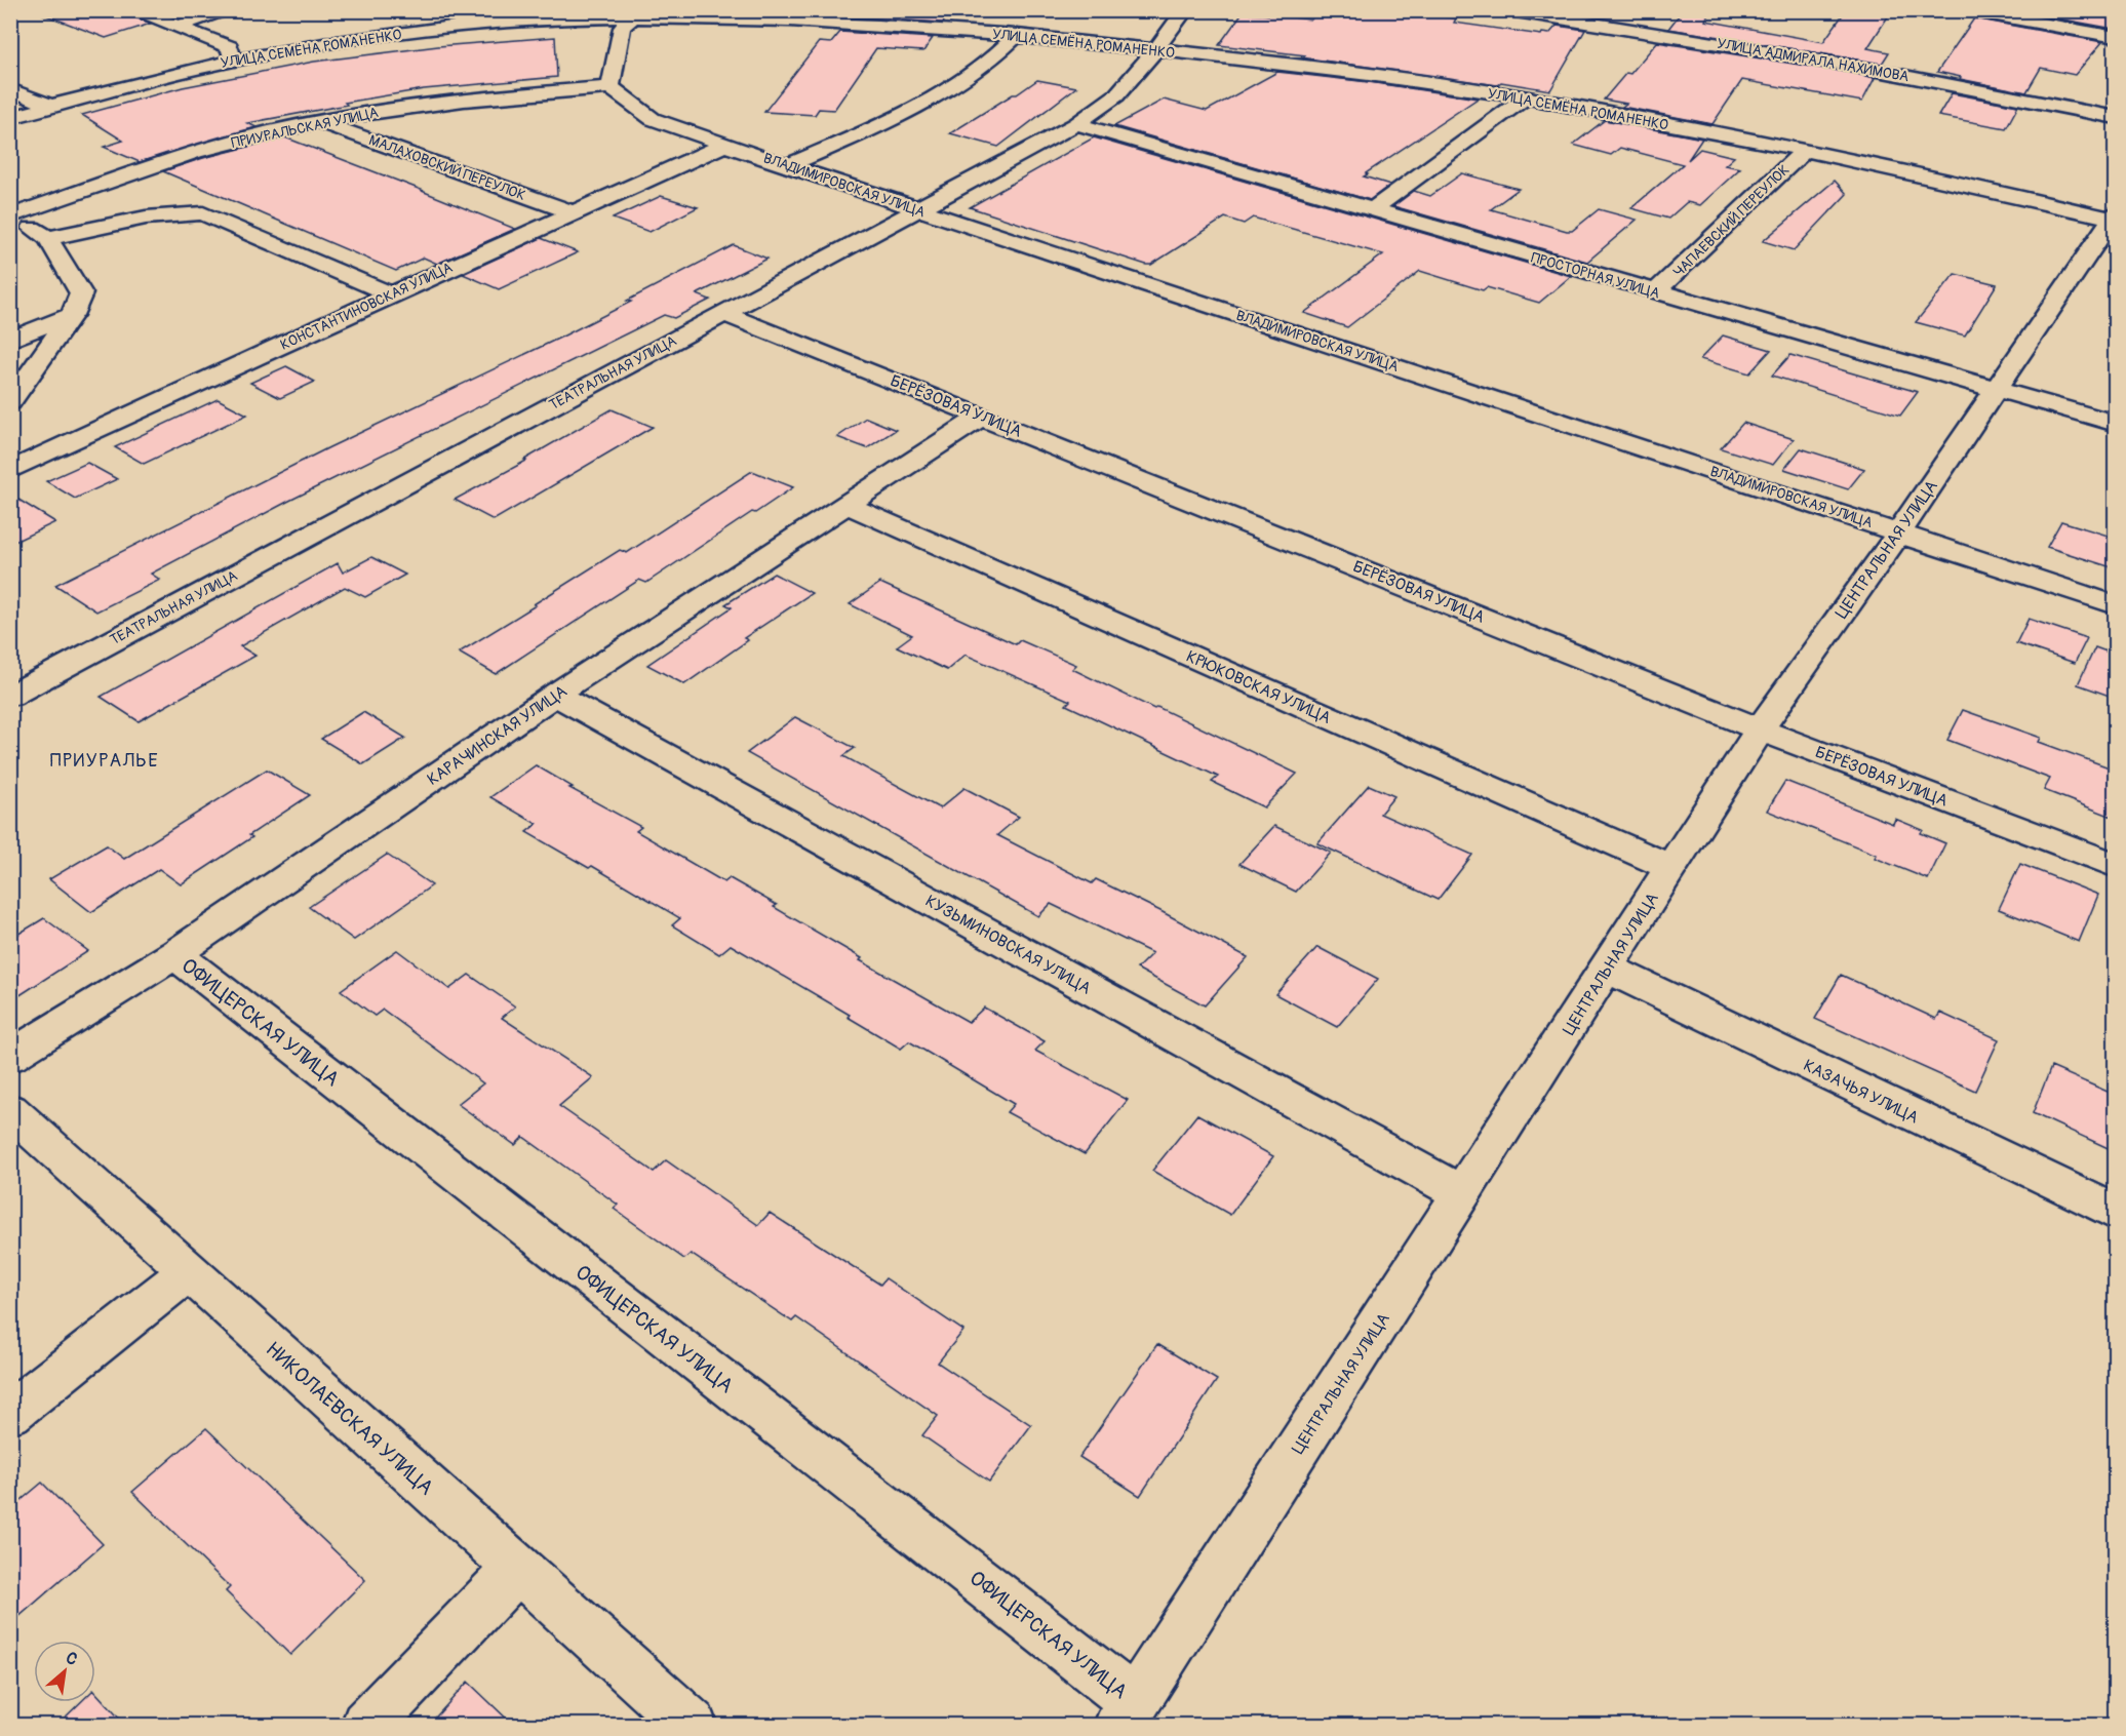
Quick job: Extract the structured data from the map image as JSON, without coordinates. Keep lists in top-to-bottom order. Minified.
{"streets":{"street":["УЛИЦА СЕМЁНА РОМАНЕНКО","УЛИЦА АДМИРАЛА НАХИМОВА","ПРИУРАЛЬСКАЯ УЛИЦА","МАЛАХОВСКИЙ ПЕРЕУЛОК","ВЛАДИМИРОВСКАЯ УЛИЦА","ЧАПАЕВСКИЙ ПЕРЕУЛОК","ПРОСТОРНАЯ УЛИЦА","КОНСТАНТИНОВСКАЯ УЛИЦА","ТЕАТРАЛЬНАЯ УЛИЦА","БЕРЁЗОВАЯ УЛИЦА","ЦЕНТРАЛЬНАЯ УЛИЦА","КРЮКОВСКАЯ УЛИЦА","КАРАЧИНСКАЯ УЛИЦА","КУЗЬМИНОВСКАЯ УЛИЦА","ОФИЦЕРСКАЯ УЛИЦА","КАЗАЧЬЯ УЛИЦА","НИКОЛАЕВСКАЯ УЛИЦА"]},"crossings":[["УЛИЦА СЕМЁНА РОМАНЕНКО","ЧАПАЕВСКИЙ ПЕРЕУЛОК"],["УЛИЦА СЕМЁНА РОМАНЕНКО","ТЕАТРАЛЬНАЯ УЛИЦА"],["УЛИЦА СЕМЁНА РОМАНЕНКО","ЦЕНТРАЛЬНАЯ УЛИЦА"],["ПРИУРАЛЬСКАЯ УЛИЦА","МАЛАХОВСКИЙ ПЕРЕУЛОК"],["ПРИУРАЛЬСКАЯ УЛИЦА","ВЛАДИМИРОВСКАЯ УЛИЦА"],["МАЛАХОВСКИЙ ПЕРЕУЛОК","КОНСТАНТИНОВСКАЯ УЛИЦА"],["ВЛАДИМИРОВСКАЯ УЛИЦА","КОНСТАНТИНОВСКАЯ УЛИЦА"],["ВЛАДИМИРОВСКАЯ УЛИЦА","ТЕАТРАЛЬНАЯ УЛИЦА"],["ВЛАДИМИРОВСКАЯ УЛИЦА","ЦЕНТРАЛЬНАЯ УЛИЦА"],["ЧАПАЕВСКИЙ ПЕРЕУЛОК","ПРОСТОРНАЯ УЛИЦА"],["ПРОСТОРНАЯ УЛИЦА","ТЕАТРАЛЬНАЯ УЛИЦА"],["ПРОСТОРНАЯ УЛИЦА","ЦЕНТРАЛЬНАЯ УЛИЦА"],["ТЕАТРАЛЬНАЯ УЛИЦА","БЕРЁЗОВАЯ УЛИЦА"],["БЕРЁЗОВАЯ УЛИЦА","ЦЕНТРАЛЬНАЯ УЛИЦА"],["БЕРЁЗОВАЯ УЛИЦА","КАРАЧИНСКАЯ УЛИЦА"],["ЦЕНТРАЛЬНАЯ УЛИЦА","КРЮКОВСКАЯ УЛИЦА"],["ЦЕНТРАЛЬНАЯ УЛИЦА","КУЗЬМИНОВСКАЯ УЛИЦА"],["ЦЕНТРАЛЬНАЯ УЛИЦА","ОФИЦЕРСКАЯ УЛИЦА"],["ЦЕНТРАЛЬНАЯ УЛИЦА","КАЗАЧЬЯ УЛИЦА"],["КРЮКОВСКАЯ УЛИЦА","КАРАЧИНСКАЯ УЛИЦА"],["КАРАЧИНСКАЯ УЛИЦА","КУЗЬМИНОВСКАЯ УЛИЦА"],["КАРАЧИНСКАЯ УЛИЦА","ОФИЦЕРСКАЯ УЛИЦА"]],"districts":["ПРИУРАЛЬЕ"],"north":"top right"}
